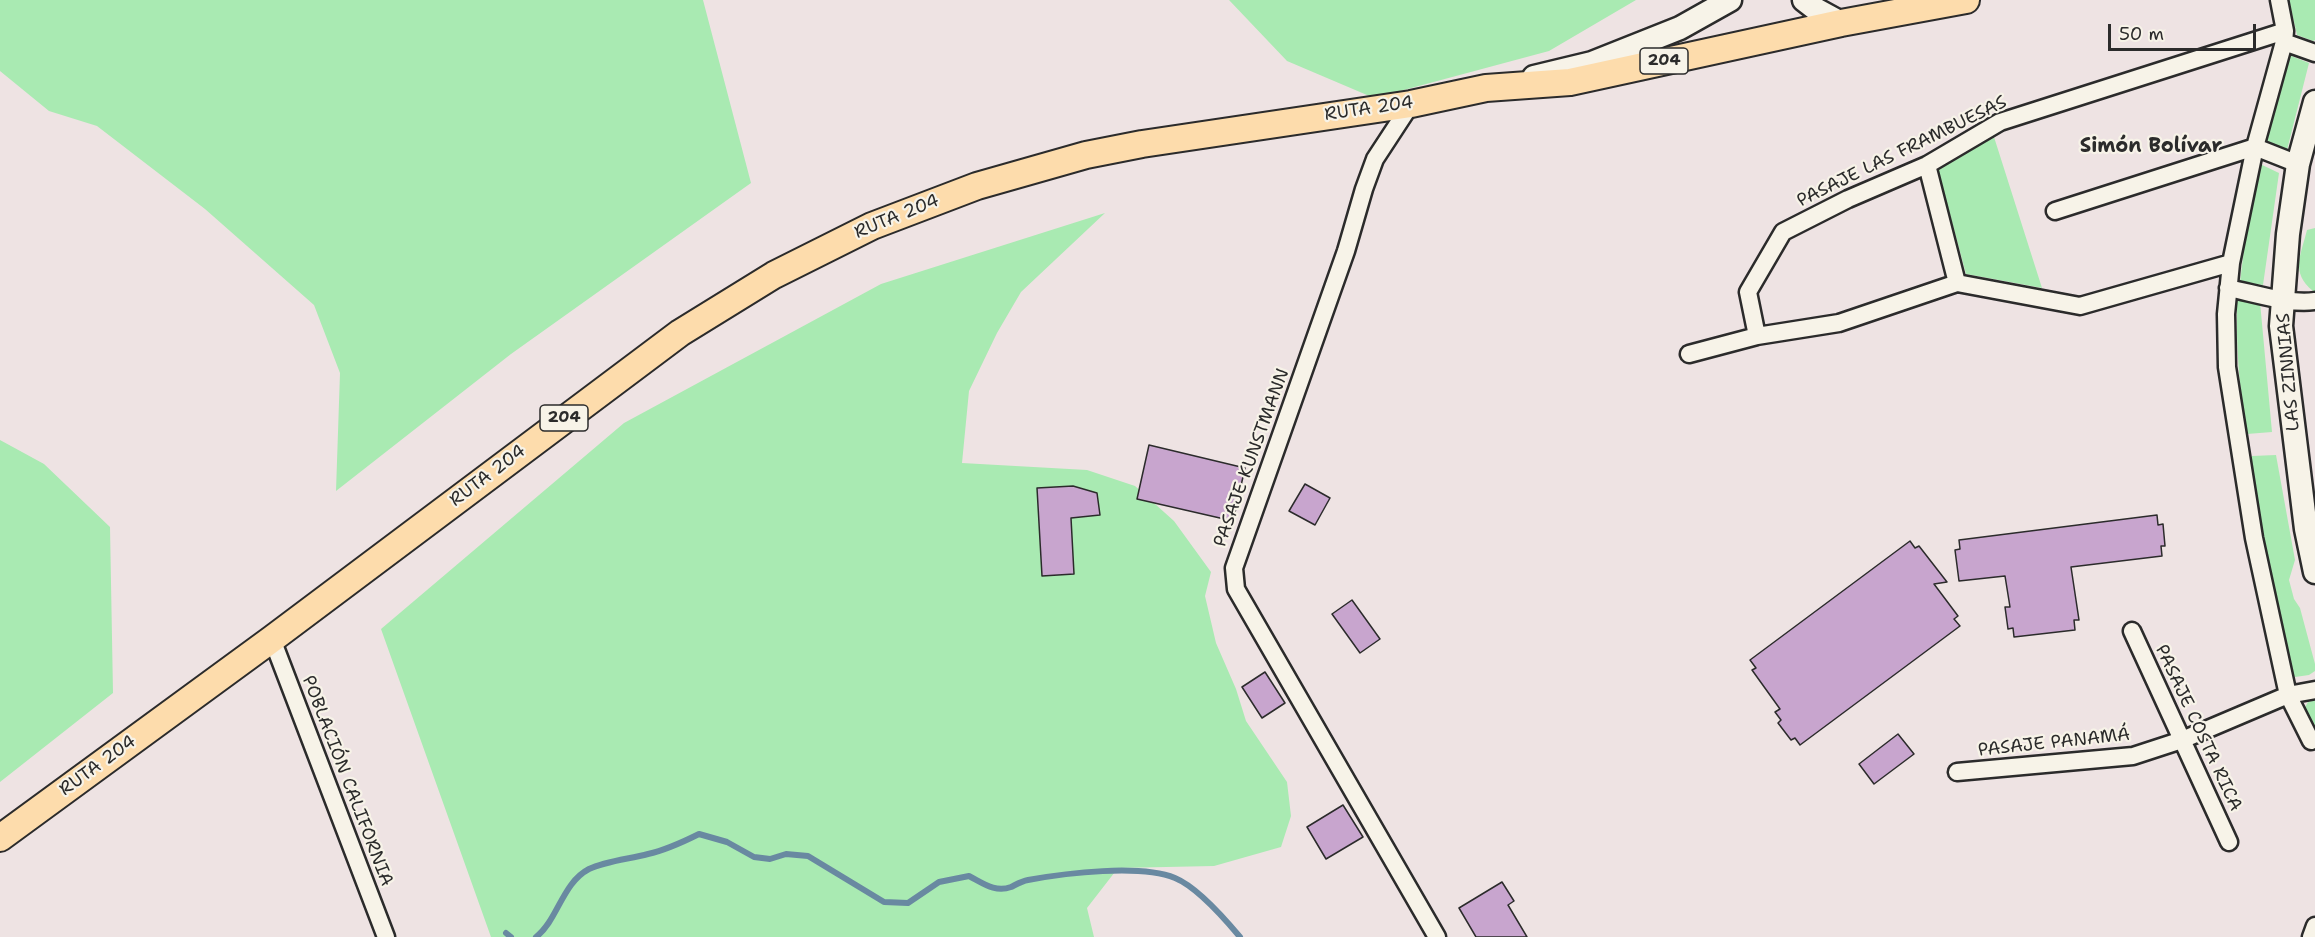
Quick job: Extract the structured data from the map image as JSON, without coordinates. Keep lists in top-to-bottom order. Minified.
{"streets":{"main road":["204","RUTA 204"],"street":["PASAJE LAS FRAMBUESAS","LAS ZINNIAS","PASAJE KUNSTMANN","PASAJE COSTA RICA","PASAJE PANAMÁ","POBLACIÓN CALIFORNIA"]},"crossings":[["RUTA 204","PASAJE KUNSTMANN"],["RUTA 204","POBLACIÓN CALIFORNIA"],["PASAJE COSTA RICA","PASAJE PANAMÁ"]],"districts":["Simón Bolívar"],"scale_bar":"50 m"}
